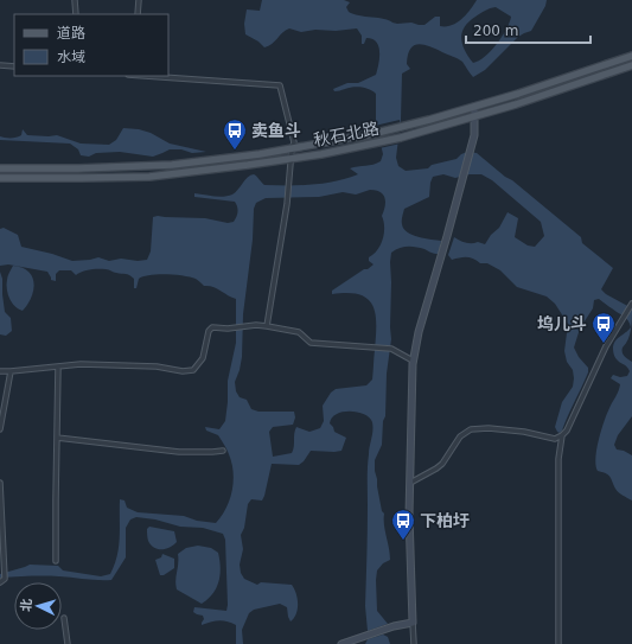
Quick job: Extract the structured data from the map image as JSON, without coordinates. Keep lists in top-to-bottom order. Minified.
{"streets":{"main road":["秋石北路"]},"places":{"bus stop":["卖鱼斗","坞儿斗","下柏圩"]},"legend":["道路","水域"],"scale_bar":"200 m","north":"left"}
